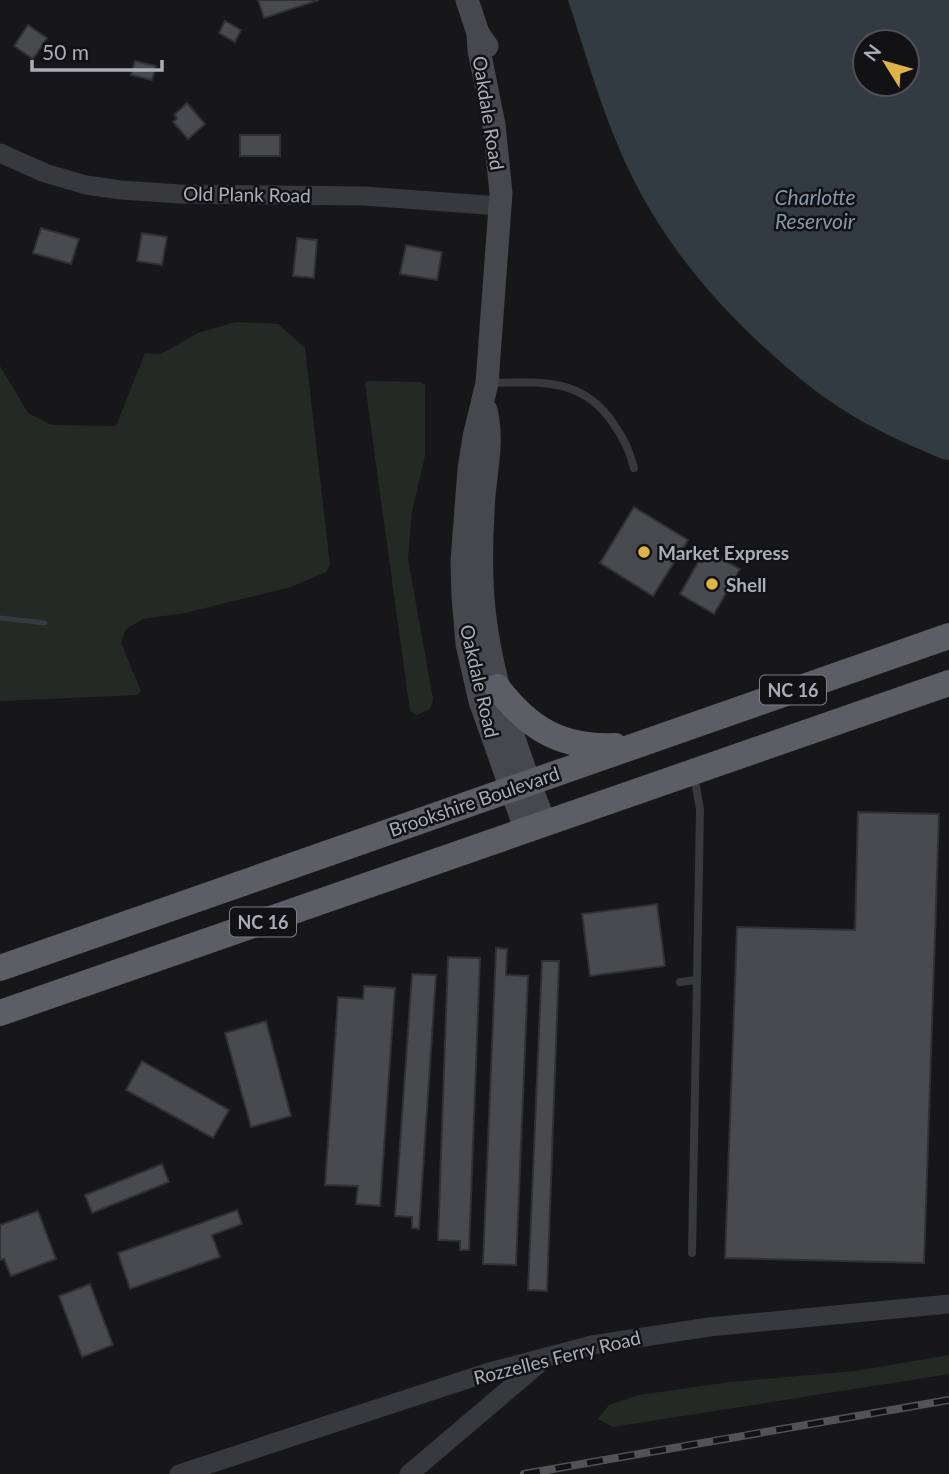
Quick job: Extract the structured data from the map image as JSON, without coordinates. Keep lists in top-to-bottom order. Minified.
{"streets":{"highway":["NC 16","Brookshire Boulevard"],"main road":["Oakdale Road"],"street":["Old Plank Road","Rozzelles Ferry Road"]},"crossings":[["Oakdale Road","Old Plank Road"],["Oakdale Road","NC 16"],["Oakdale Road","Brookshire Boulevard"]],"water":["Charlotte Reservoir"],"places":["Market Express","Shell"],"scale_bar":"50 m","north":"top left"}
